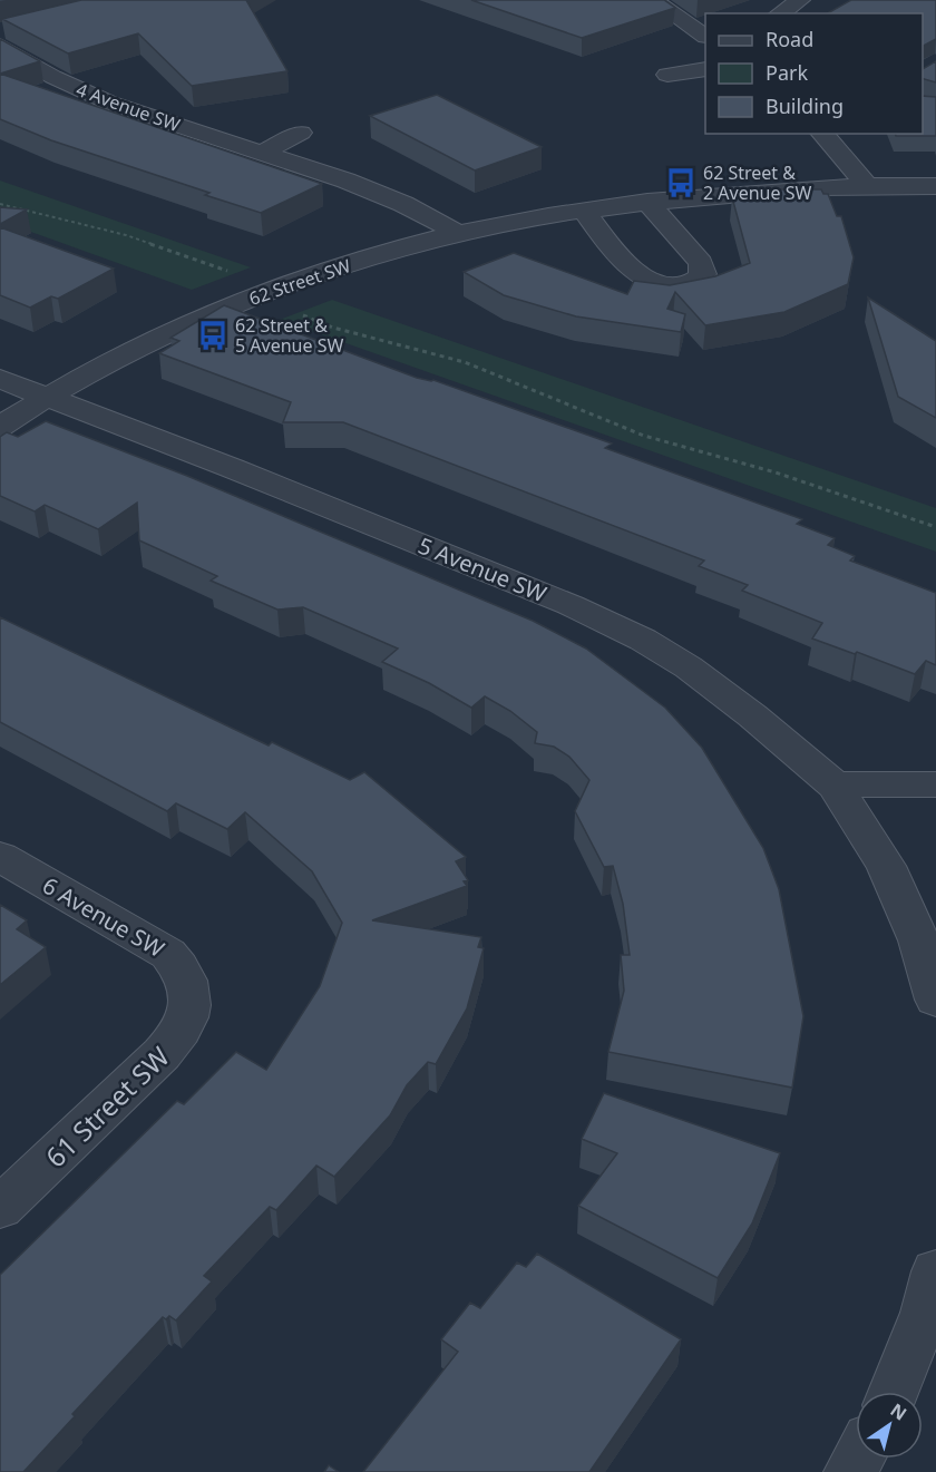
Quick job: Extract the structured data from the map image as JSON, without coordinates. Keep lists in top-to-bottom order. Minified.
{"streets":{"street":["4 Avenue SW","62 Street SW","5 Avenue SW","6 Avenue SW","61 Street SW"]},"crossings":[["4 Avenue SW","62 Street SW"],["62 Street SW","5 Avenue SW"],["6 Avenue SW","61 Street SW"]],"places":{"bus stop":["62 Street & 2 Avenue SW","62 Street & 5 Avenue SW"]},"legend":["Road","Park","Building"],"north":"top right"}
